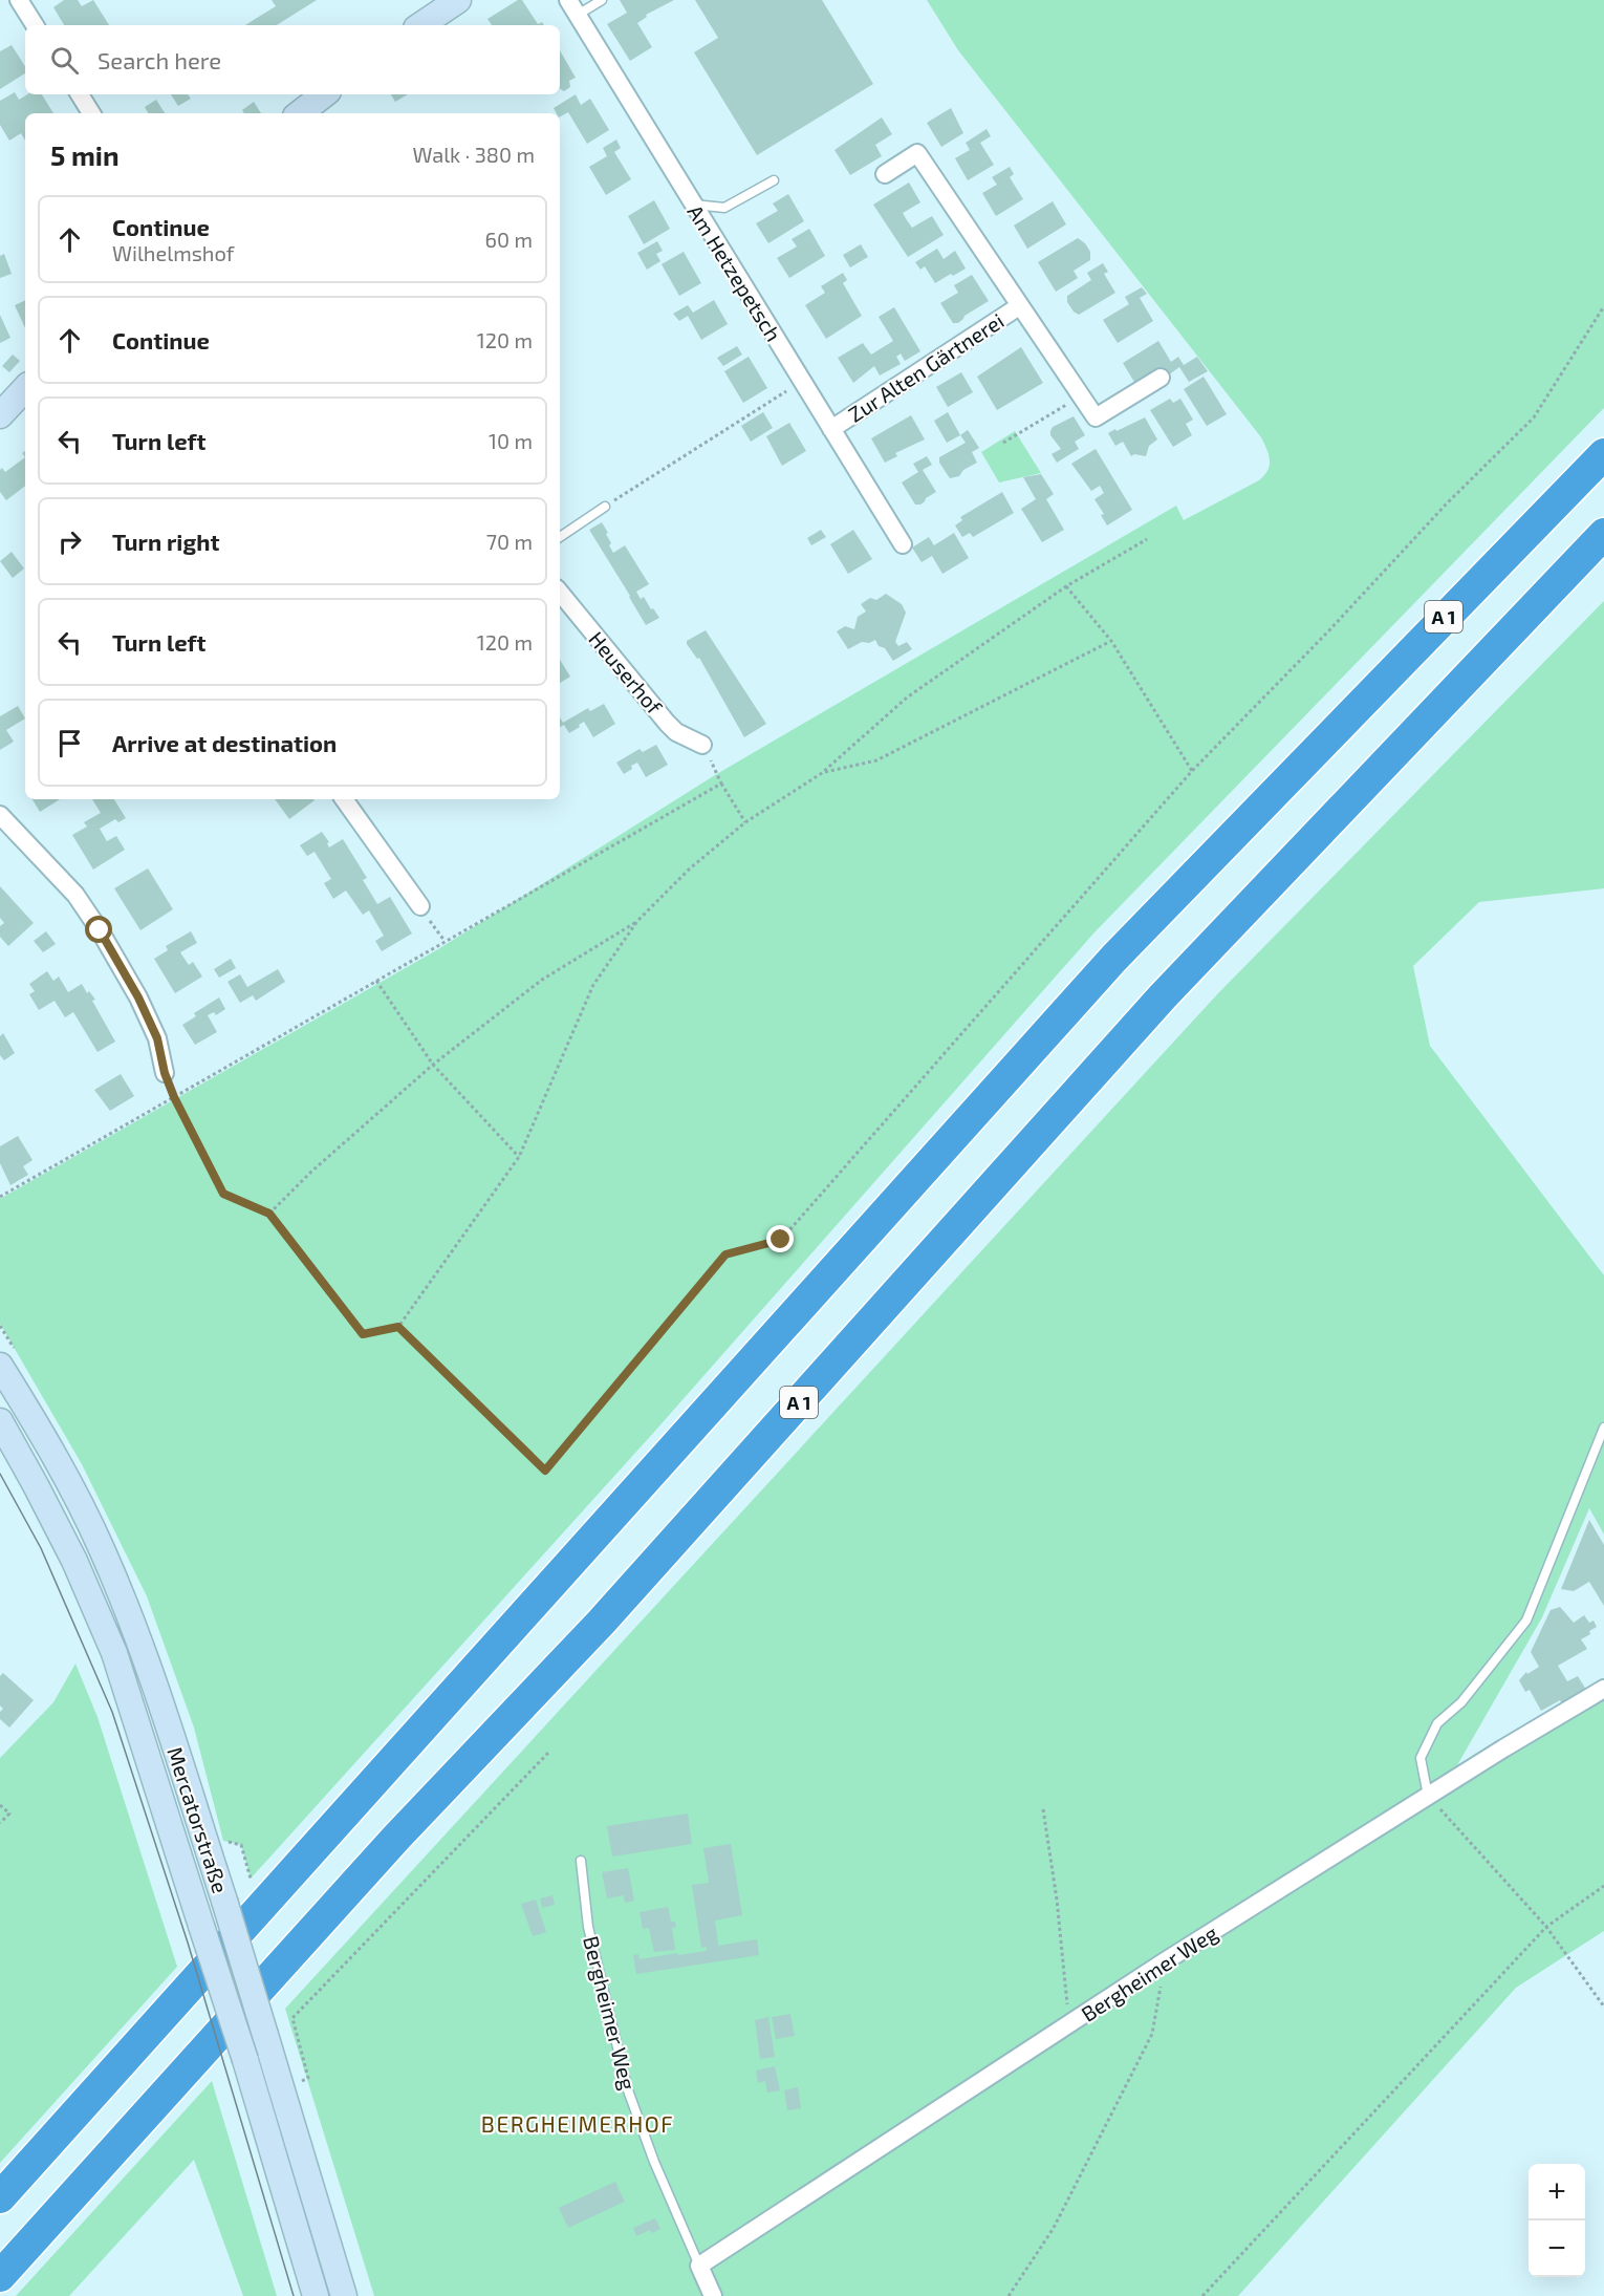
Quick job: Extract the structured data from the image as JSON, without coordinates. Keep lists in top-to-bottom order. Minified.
{"streets":{"highway":["A 1"],"main road":["Mercatorstraße"],"street":["Am Hetzepetsch","Zur Alten Gärtnerei","Heuserhof","Bergheimer Weg"]},"crossings":[["Am Hetzepetsch","Zur Alten Gärtnerei"]],"districts":["BERGHEIMERHOF"],"page":{"search":"Search here","heading":["5 min","Walk · 380 m"],"list":[["Continue","Wilhelmshof","60 m"],["Continue","120 m"],["Turn left","10 m"],["Turn right","70 m"],["Turn left","120 m"],"Arrive at destination"],"map_buttons":["+","−"]}}
